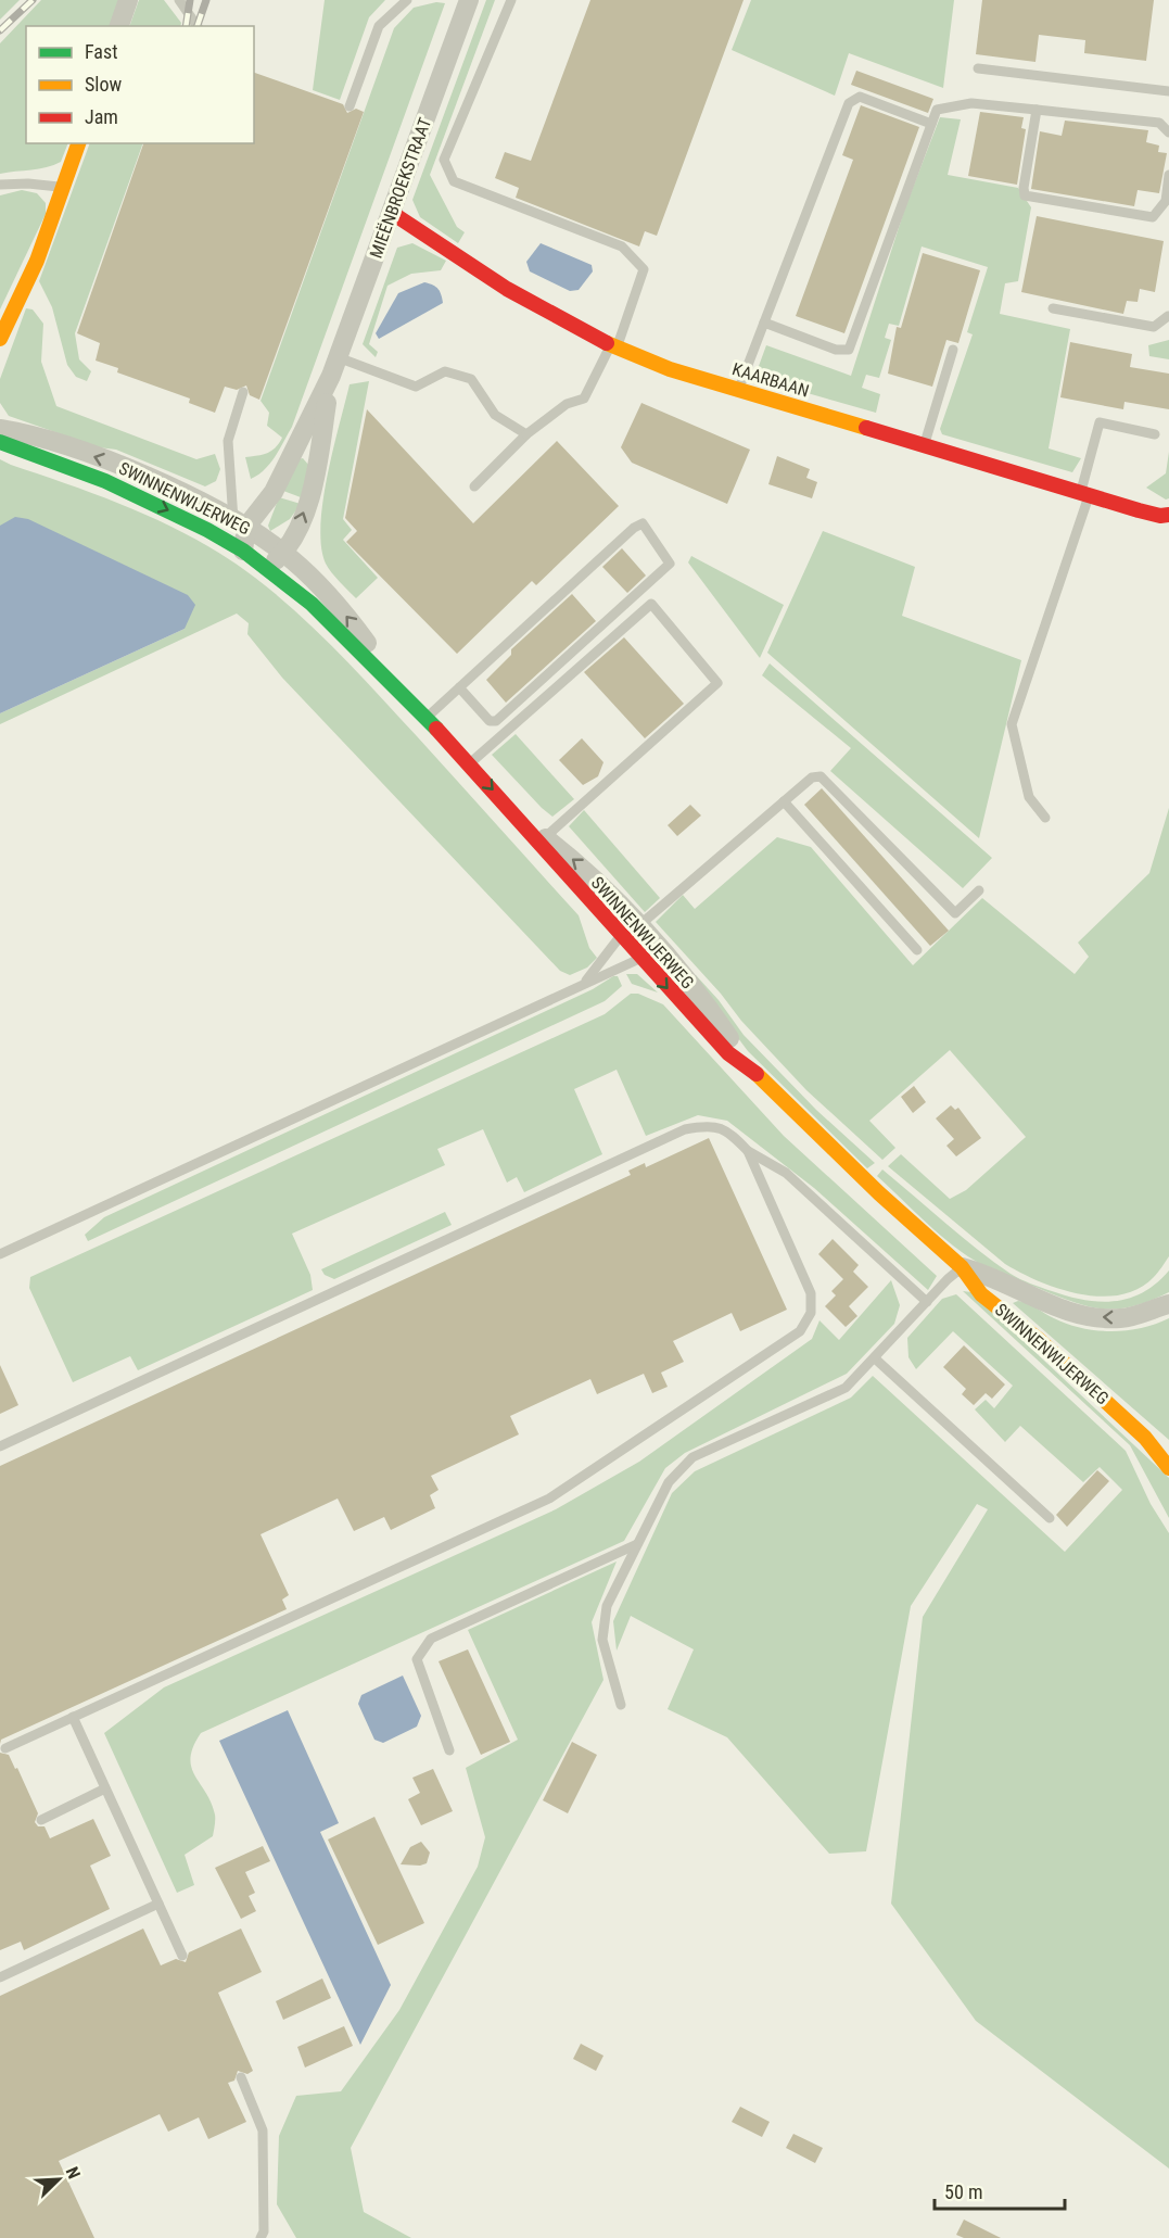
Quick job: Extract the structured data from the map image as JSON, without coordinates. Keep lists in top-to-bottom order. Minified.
{"streets":{"street":["MIEËNBROEKSTRAAT","KAARBAAN","SWINNENWIJERWEG"]},"crossings":[["MIEËNBROEKSTRAAT","KAARBAAN"],["MIEËNBROEKSTRAAT","SWINNENWIJERWEG"]],"legend":["Fast","Slow","Jam"],"scale_bar":"50 m","north":"top right"}
